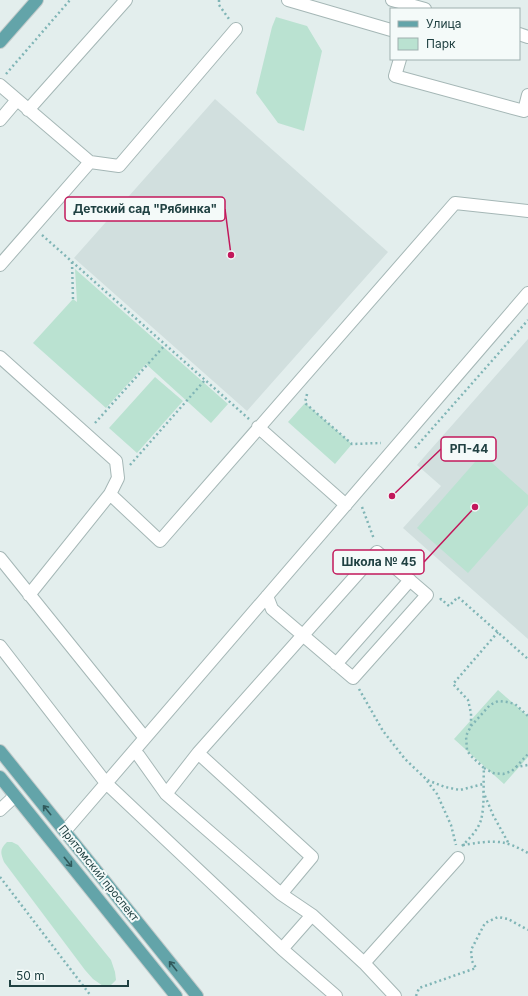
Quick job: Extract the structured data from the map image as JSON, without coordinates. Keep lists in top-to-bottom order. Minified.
{"streets":{"main road":["Притомский проспект"]},"places":["Детский сад \"Рябинка\"","РП-44","Школа № 45"],"legend":["Улица","Парк"],"scale_bar":"50 m"}
